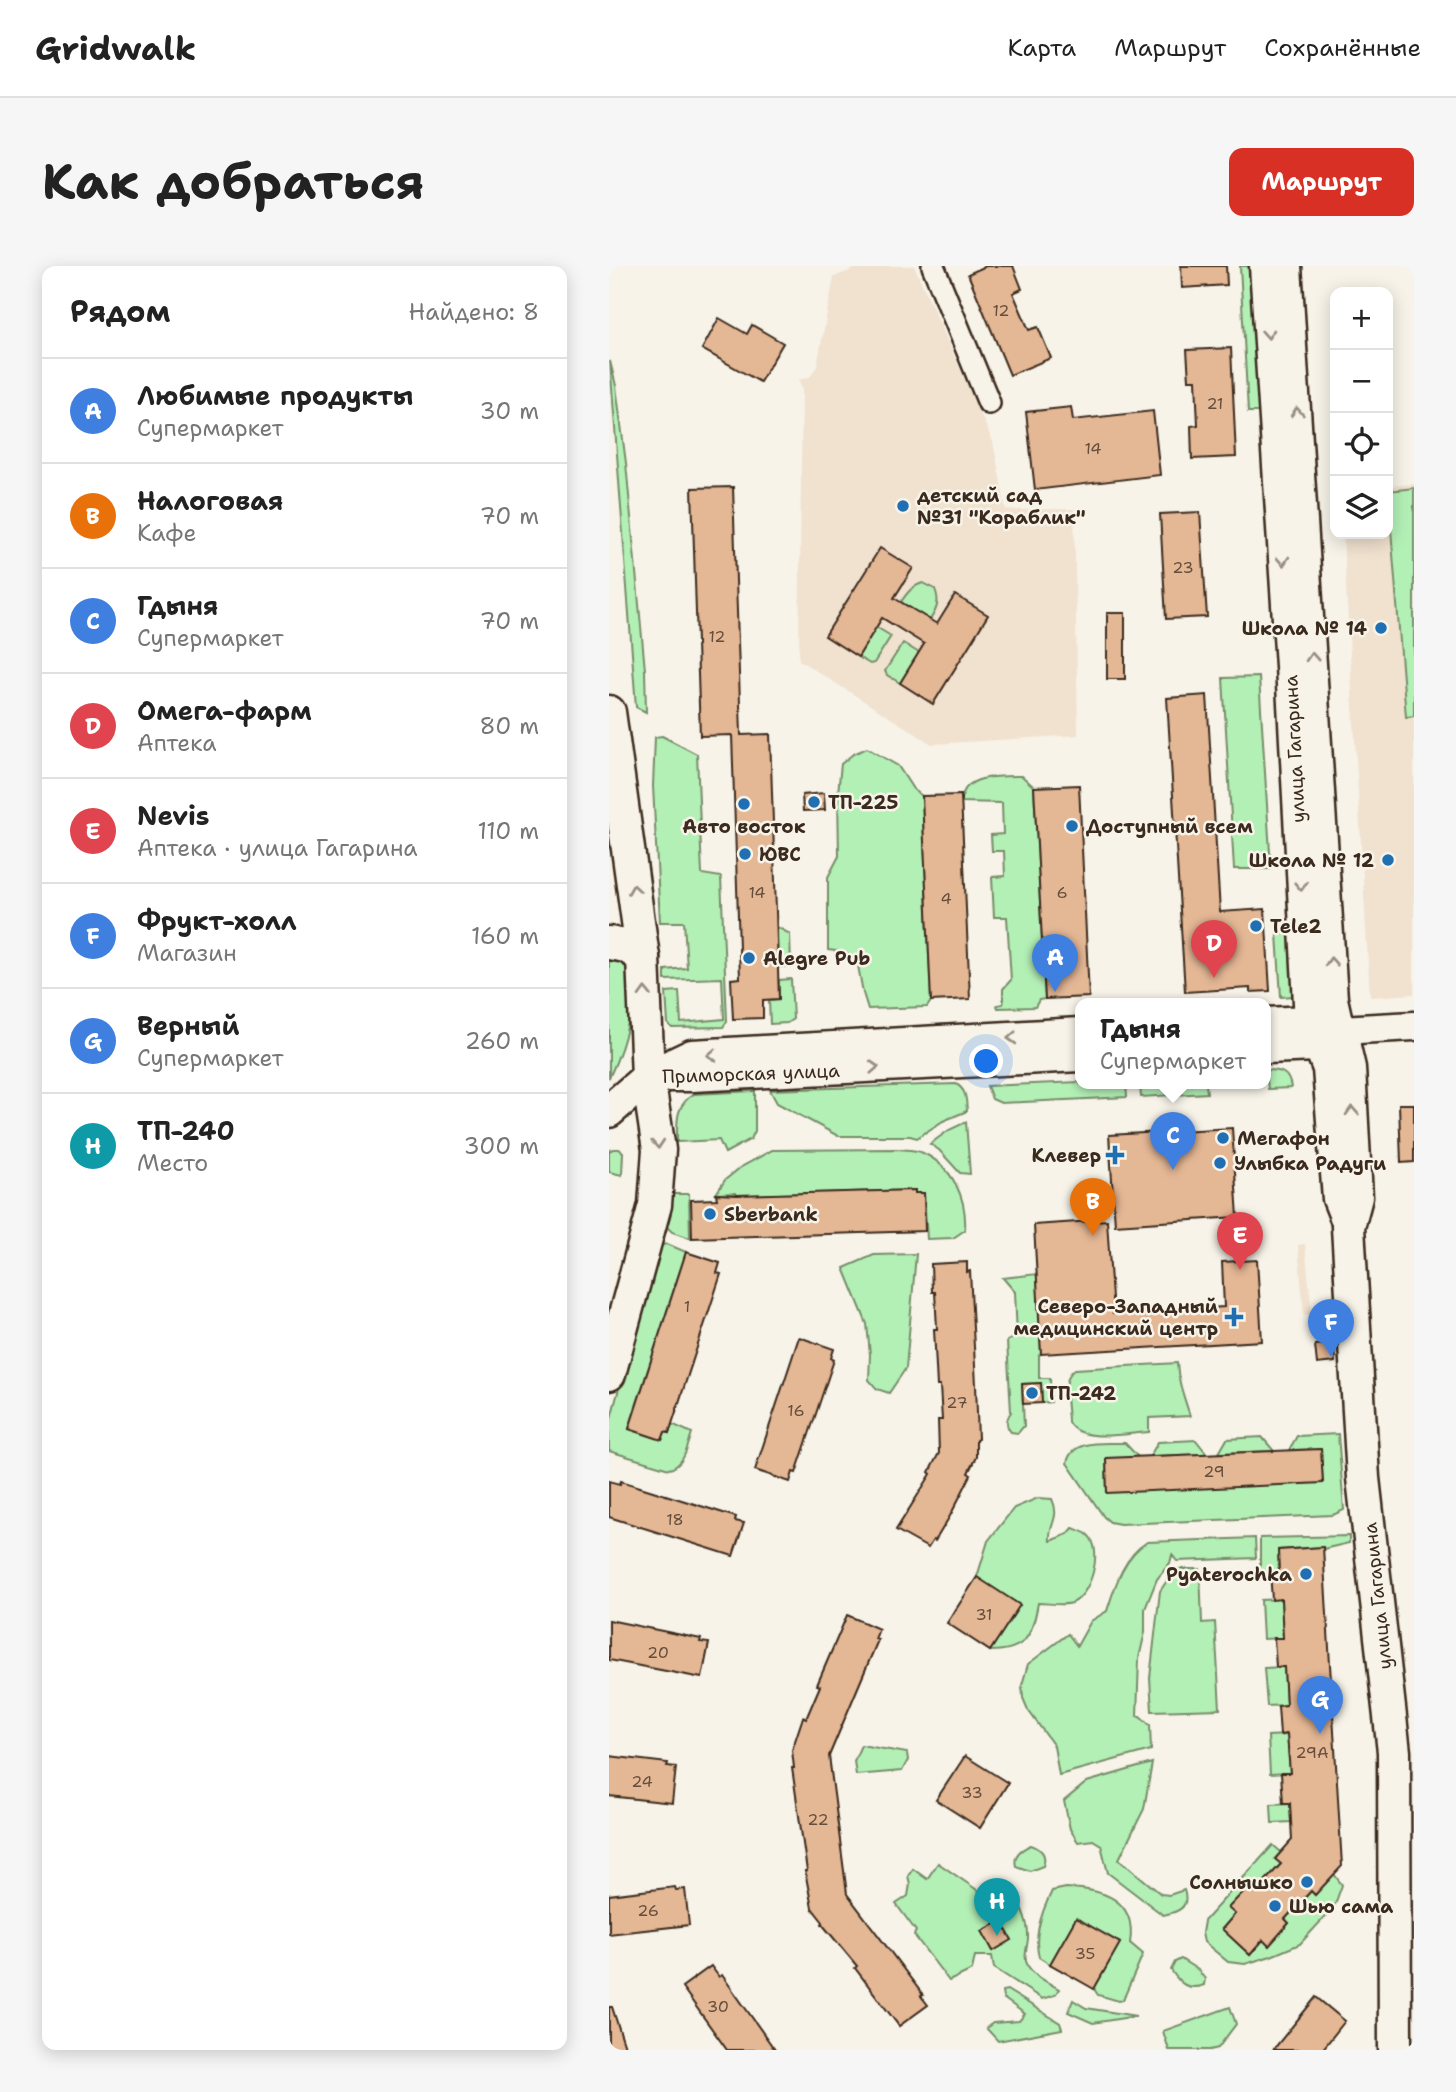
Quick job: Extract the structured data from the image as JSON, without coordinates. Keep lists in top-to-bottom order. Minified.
{"streets":{"main road":["улица Гагарина","Приморская улица"]},"places":{"other":["детский сад №31 \"Кораблик\"","Школа № 14","ТП-225","Авто восток","Доступный всем","ЮВС","Школа № 12","Tele2","Alegre Pub","Мегафон","Улыбка Радуги","Sberbank","ТП-242","Pyaterochka","Солнышко","Шью сама"],"health":["Клевер","Северо-Западный медицинский центр"]},"house_numbers":["12","21","14","23","12","14","6","4","1","27","16","29","18","31","20","29А","24","33","22","26","35","30"],"page":{"header":"Gridwalk","nav":["Карта","Маршрут","Сохранённые"],"buttons":"Маршрут","title":"Как добраться","heading":["Рядом","Найдено: 8"],"map_buttons":["+","−"],"list":[{"mark":"A","name":"Любимые продукты","note":"Супермаркет","value":"30 m"},{"mark":"B","name":"Налоговая","note":"Кафе","value":"70 m"},{"mark":"C","name":"Гдыня","note":"Супермаркет","value":"70 m"},{"mark":"D","name":"Омега-фарм","note":"Аптека","value":"80 m"},{"mark":"E","name":"Nevis","note":"Аптека · улица Гагарина","value":"110 m"},{"mark":"F","name":"Фрукт-холл","note":"Магазин","value":"160 m"},{"mark":"G","name":"Верный","note":"Супермаркет","value":"260 m"},{"mark":"H","name":"ТП-240","note":"Место","value":"300 m"}],"pins":["D","A","C","B","E","F","G","H"],"popup":["Гдыня","Супермаркет"]}}
